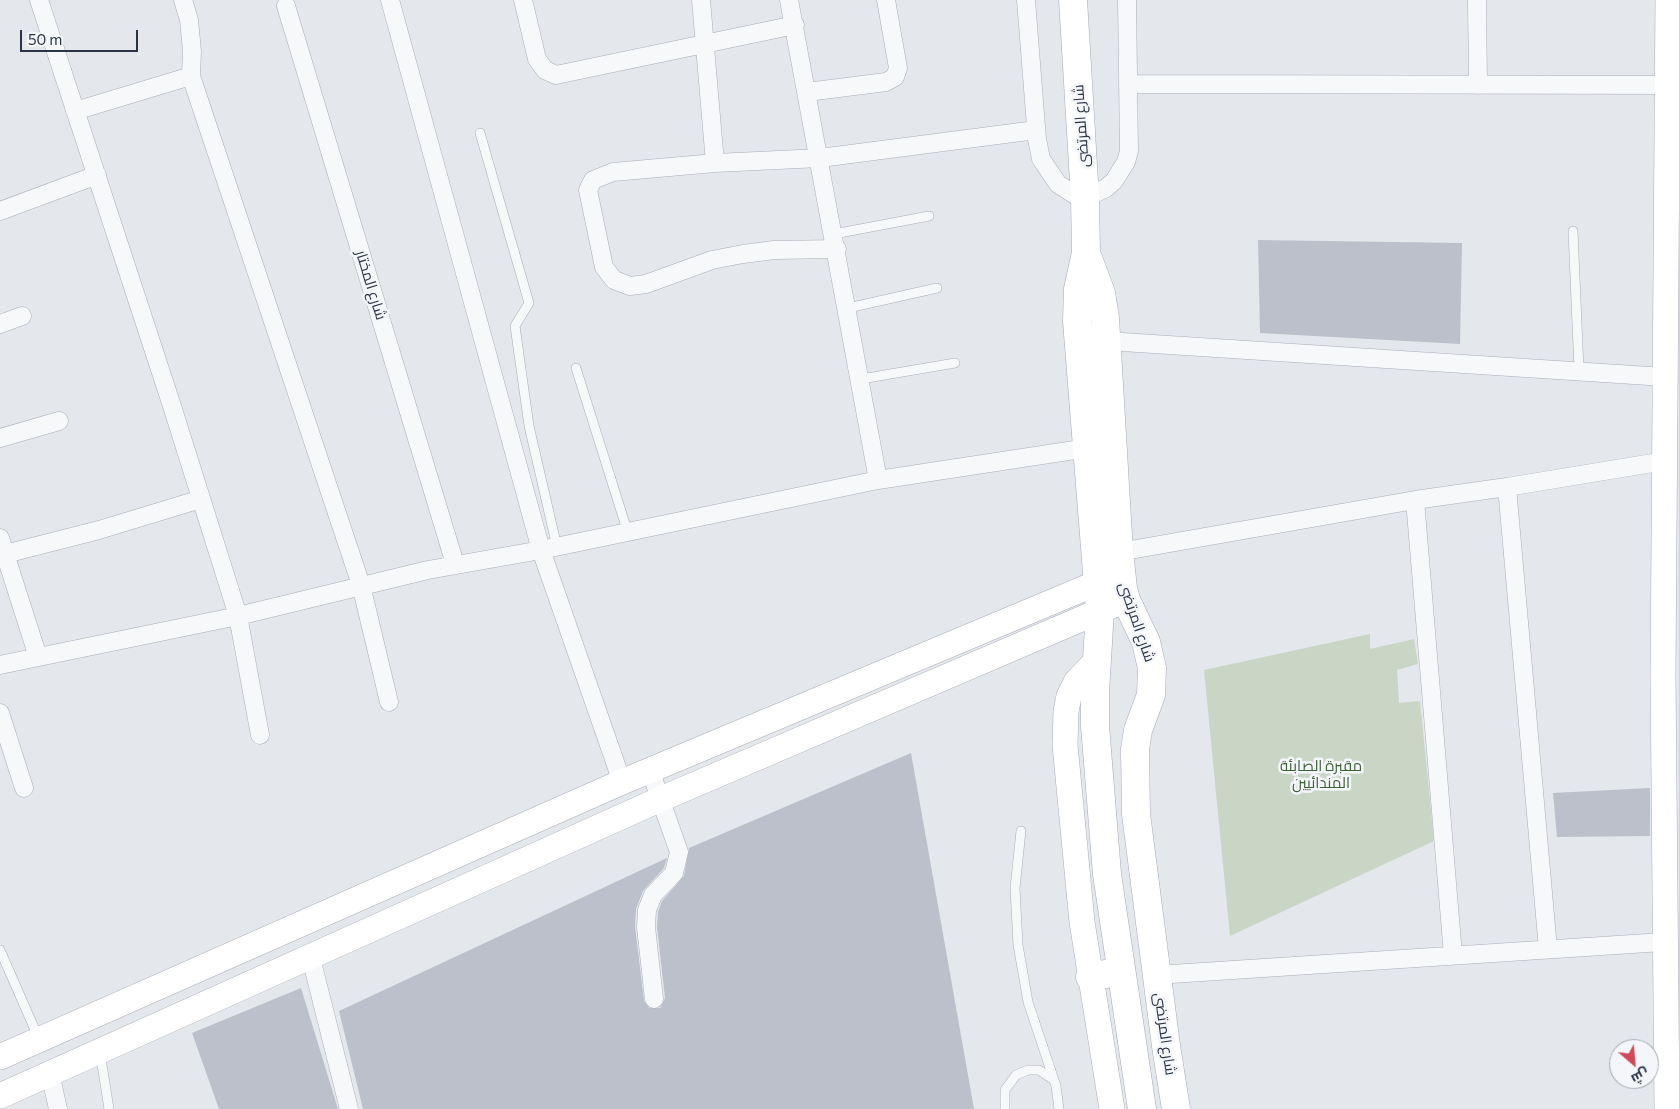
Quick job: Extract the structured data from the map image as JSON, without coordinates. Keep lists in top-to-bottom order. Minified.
{"streets":{"main road":["شارع المرتضى"],"street":["شارع المختار"]},"parks":["مقبرة الصابئة المندائيين"],"scale_bar":"50 m","north":"bottom right"}
